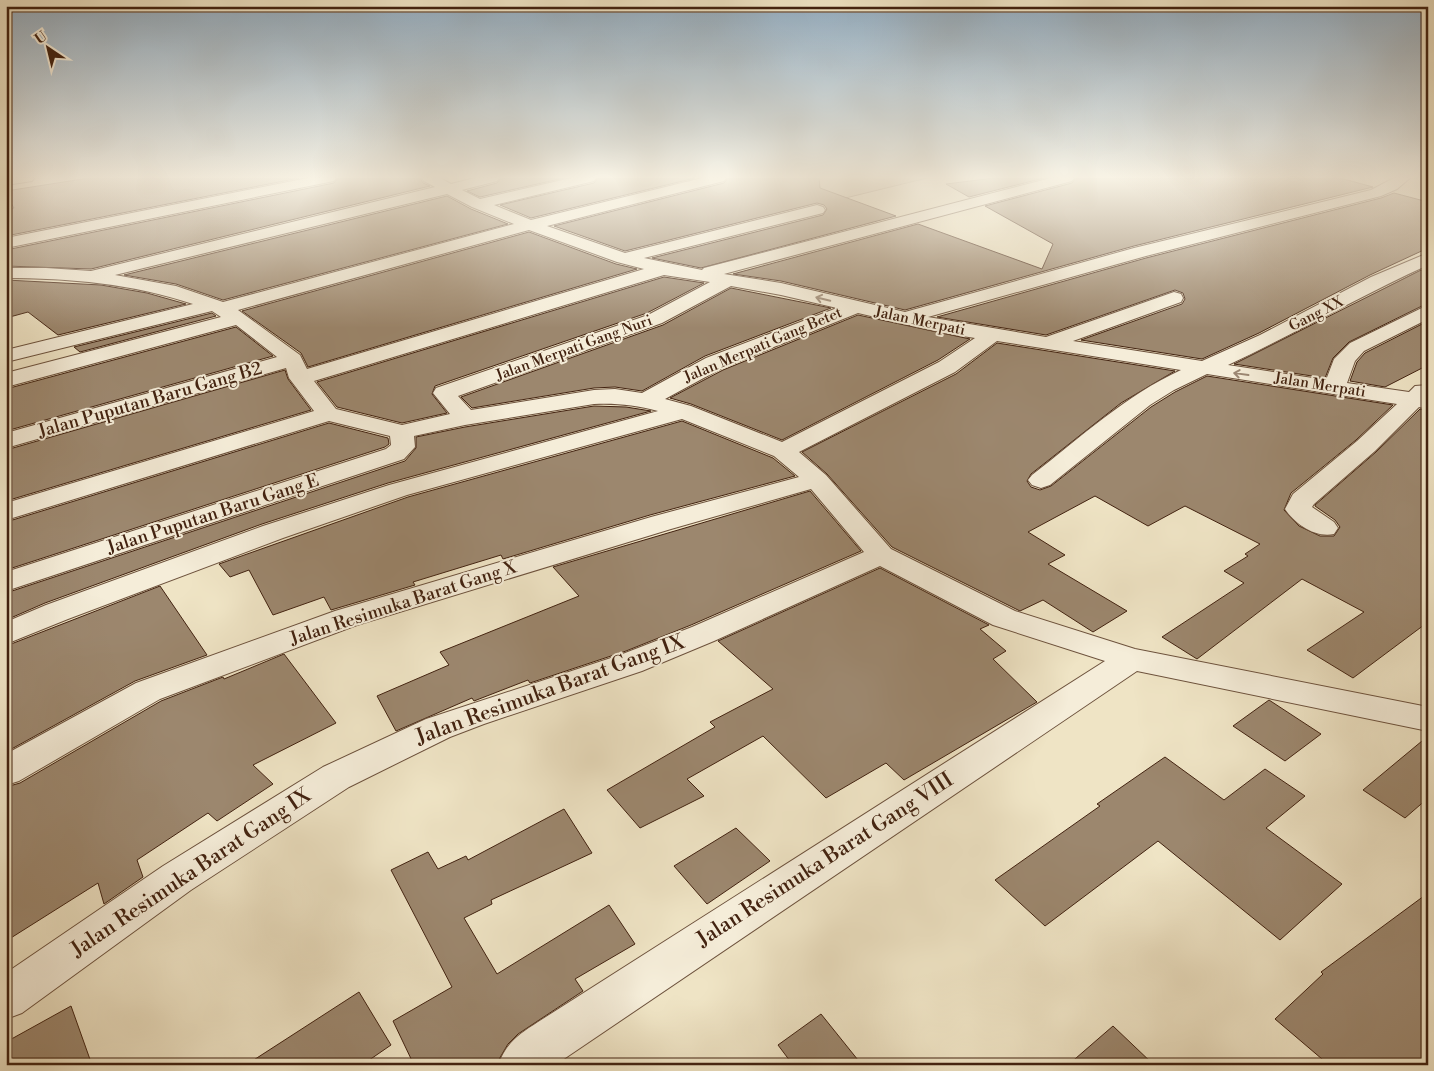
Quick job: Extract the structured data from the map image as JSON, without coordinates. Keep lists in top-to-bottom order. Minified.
{"streets":{"street":["Gang XX","Jalan Merpati","Jalan Merpati Gang Betet","Jalan Merpati Gang Nuri","Jalan Puputan Baru Gang B2","Jalan Puputan Baru Gang E","Jalan Resimuka Barat Gang X","Jalan Resimuka Barat Gang IX","Jalan Resimuka Barat Gang VIII"]},"crossings":[["Gang XX","Jalan Merpati"],["Jalan Merpati","Jalan Merpati Gang Betet"],["Jalan Merpati","Jalan Merpati Gang Nuri"],["Jalan Merpati","Jalan Puputan Baru Gang B2"]],"north":"top left"}
